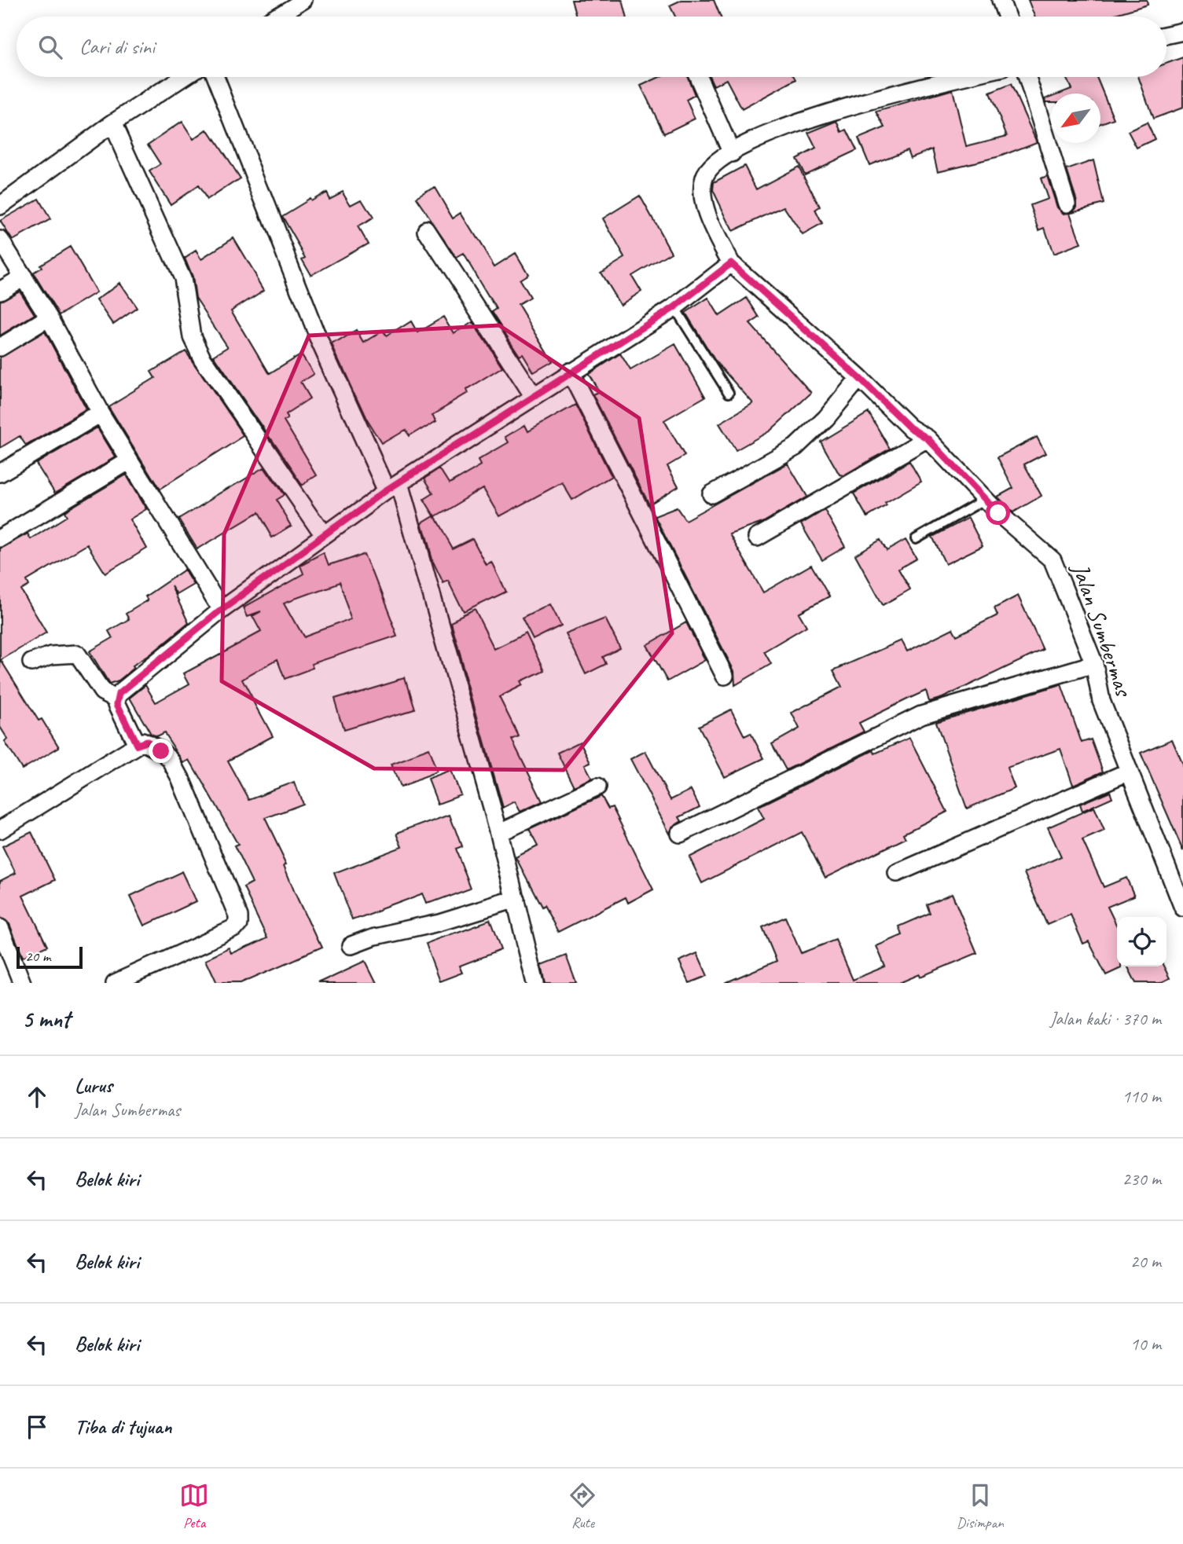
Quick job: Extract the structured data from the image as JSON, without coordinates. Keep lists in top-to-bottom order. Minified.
{"streets":{"street":["Jalan Sumbermas"]},"scale_bar":"20 m","north":"bottom left","page":{"search":"Cari di sini","scale":"20 m","heading":["5 mnt","Jalan kaki · 370 m"],"list":[["Lurus","Jalan Sumbermas","110 m"],["Belok kiri","230 m"],["Belok kiri","20 m"],["Belok kiri","10 m"],"Tiba di tujuan"],"nav":["Peta","Rute","Disimpan"]}}
